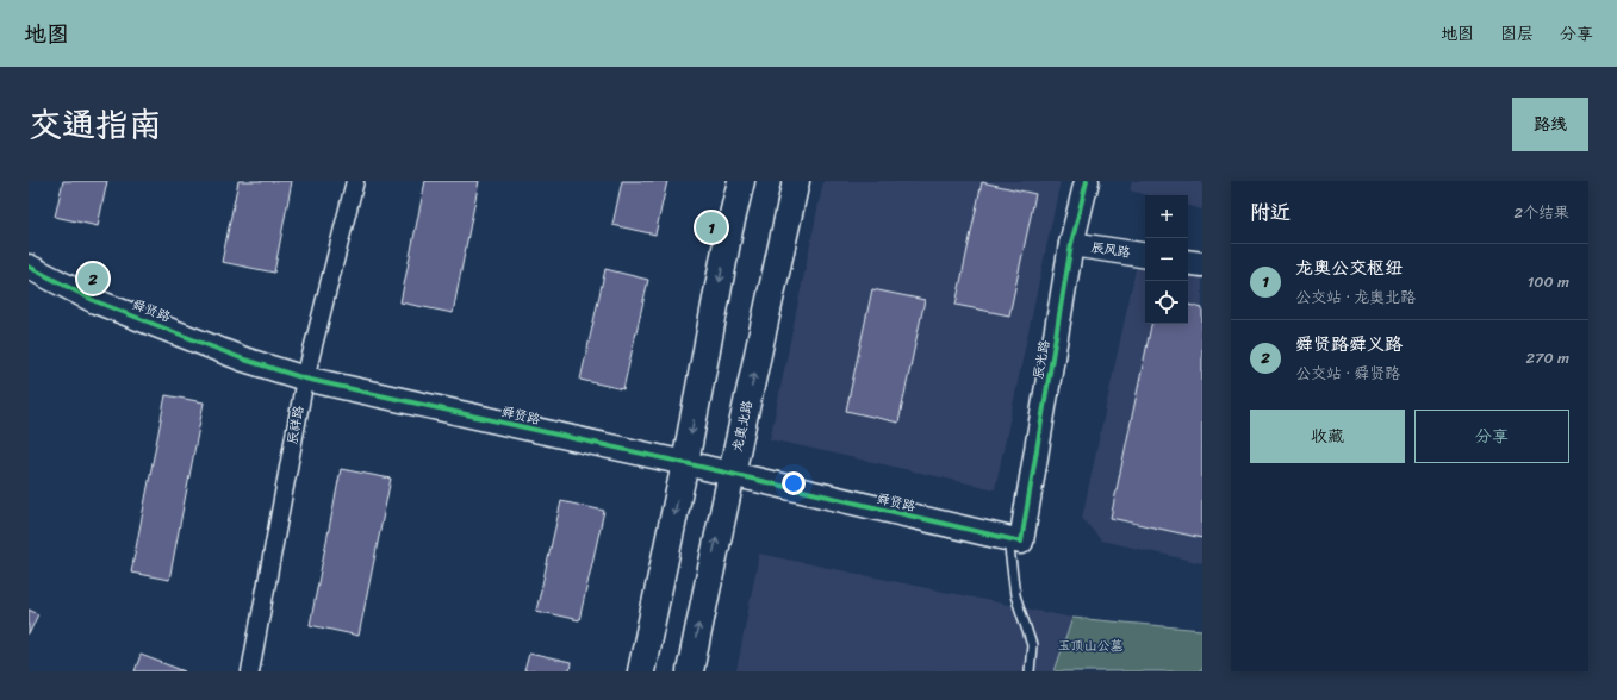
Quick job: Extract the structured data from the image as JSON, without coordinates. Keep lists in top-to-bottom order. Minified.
{"streets":{"main road":["龙奥北路"],"street":["辰风路","舜贤路","辰光路","辰祥路"]},"crossings":[["辰风路","辰光路"],["舜贤路","辰光路"],["舜贤路","辰祥路"],["舜贤路","龙奥北路"]],"parks":["玉顶山公墓"],"page":{"header":"地图","nav":["地图","图层","分享"],"title":"交通指南","buttons":["路线",["收藏","分享"]],"heading":["附近","2个结果"],"map_buttons":["+","−"],"pins":["1","2"],"list":[{"mark":"1","name":"龙奥公交枢纽","note":"公交站 · 龙奥北路","value":"100 m"},{"mark":"2","name":"舜贤路舜义路","note":"公交站 · 舜贤路","value":"270 m"}]}}
